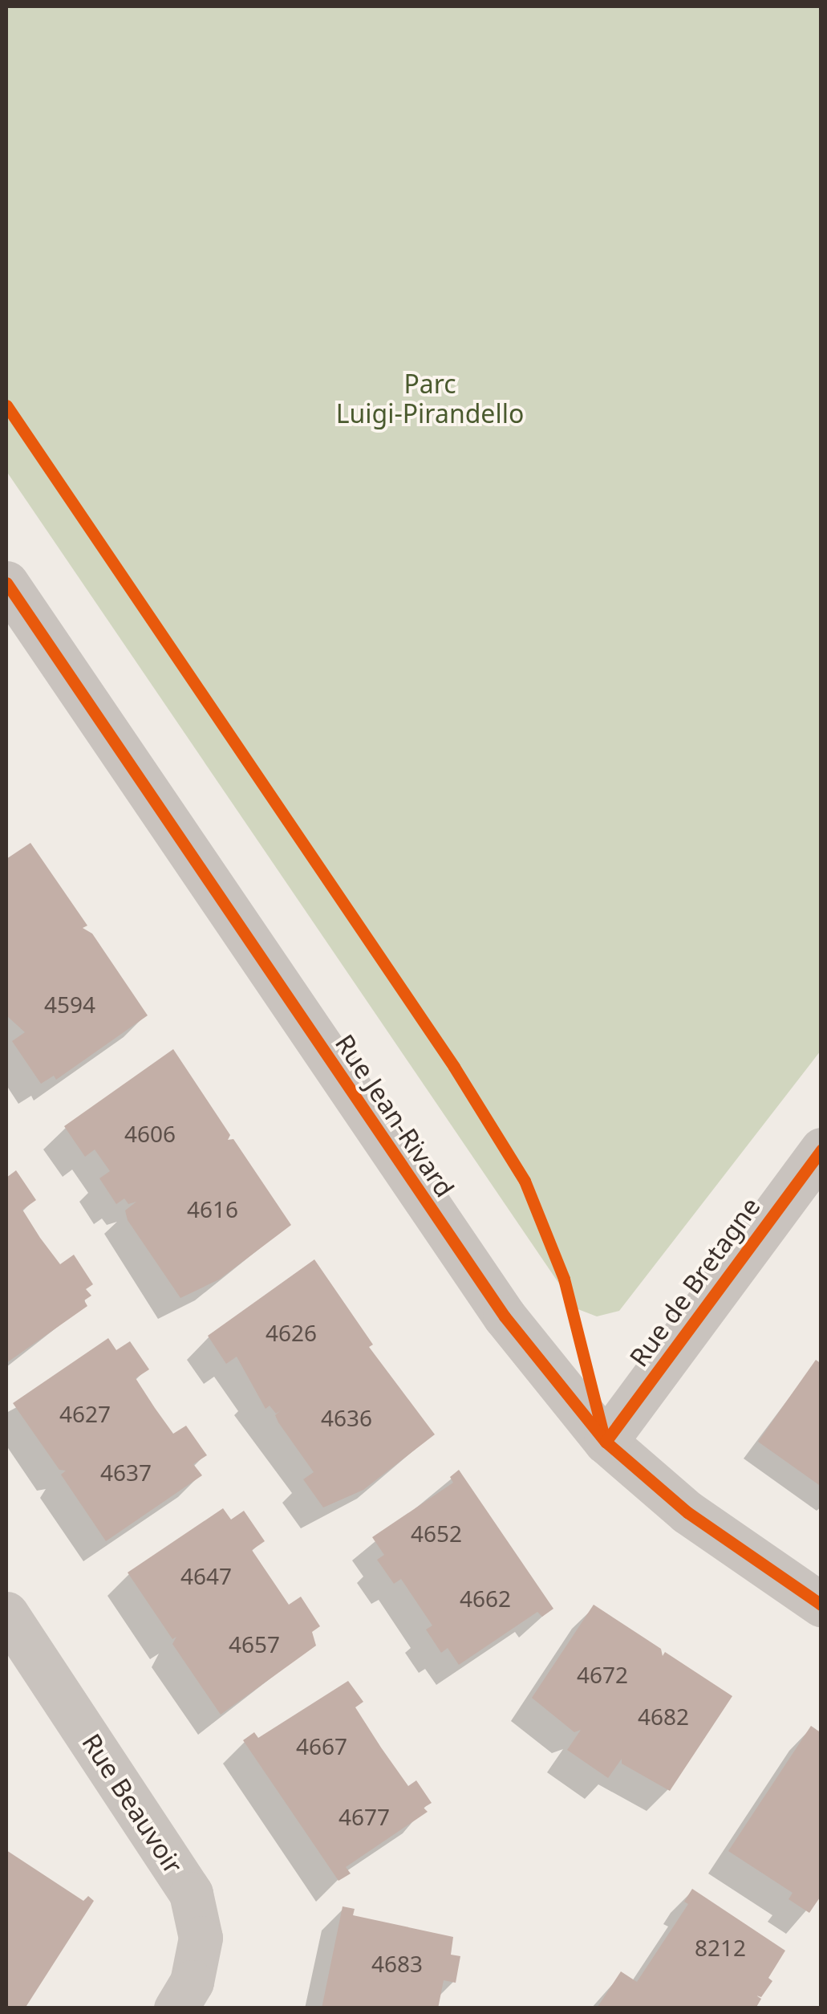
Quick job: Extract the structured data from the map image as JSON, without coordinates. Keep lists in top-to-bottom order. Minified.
{"streets":{"street":["Rue Jean-Rivard","Rue de Bretagne","Rue Beauvoir"]},"crossings":[["Rue Jean-Rivard","Rue de Bretagne"]],"parks":["Parc Luigi-Pirandello"],"house_numbers":["4594","4606","4616","4626","4627","4636","4637","4652","4647","4662","4657","4672","4682","4667","4677","8212","4683"]}
